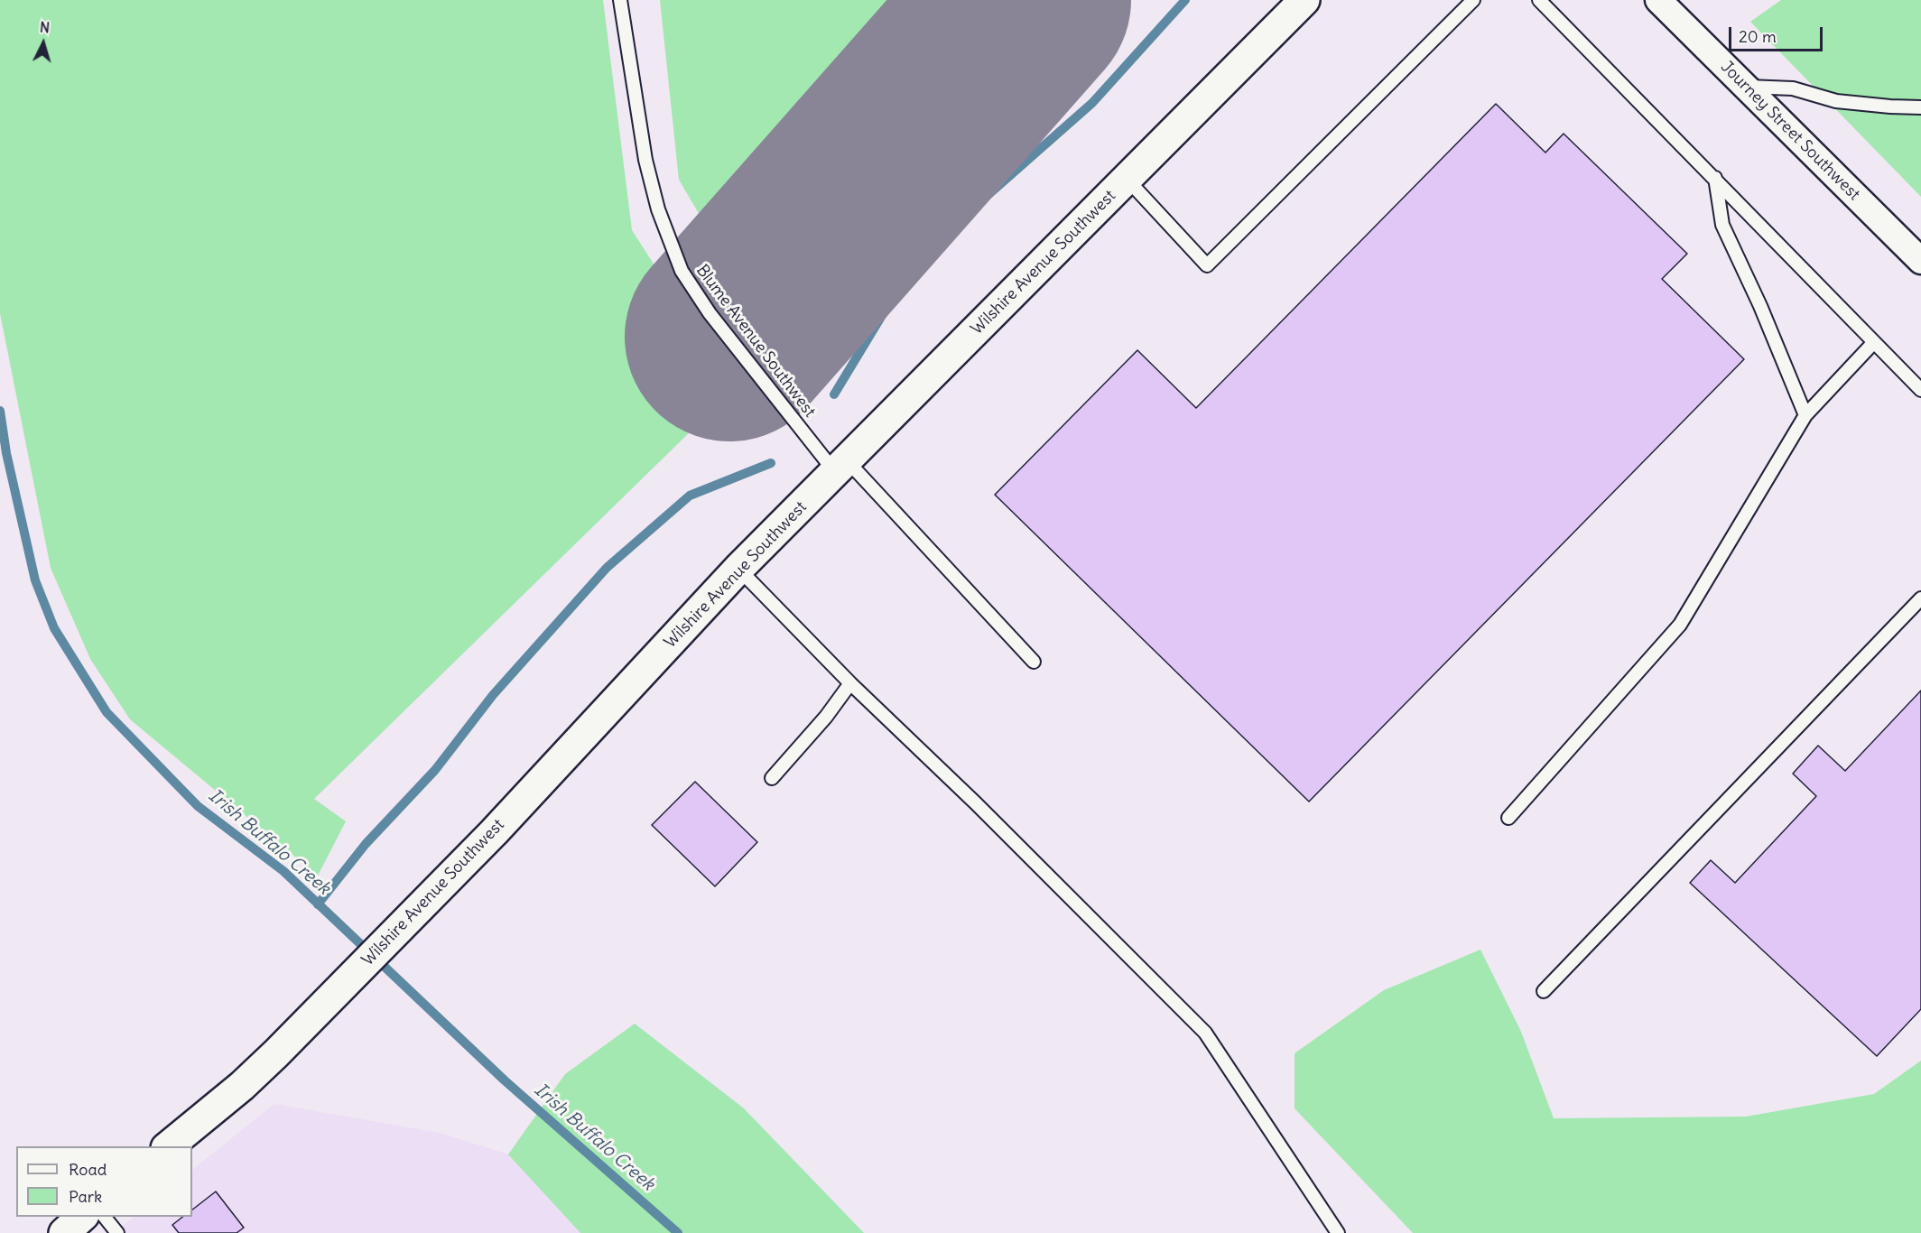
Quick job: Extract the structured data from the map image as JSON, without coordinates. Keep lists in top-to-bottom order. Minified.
{"streets":{"street":["Journey Street Southwest","Wilshire Avenue Southwest"],"lane":["Blume Avenue Southwest"]},"crossings":[["Wilshire Avenue Southwest","Blume Avenue Southwest"]],"water":["Irish Buffalo Creek"],"legend":["Road","Park"],"scale_bar":"20 m","north":"top"}
